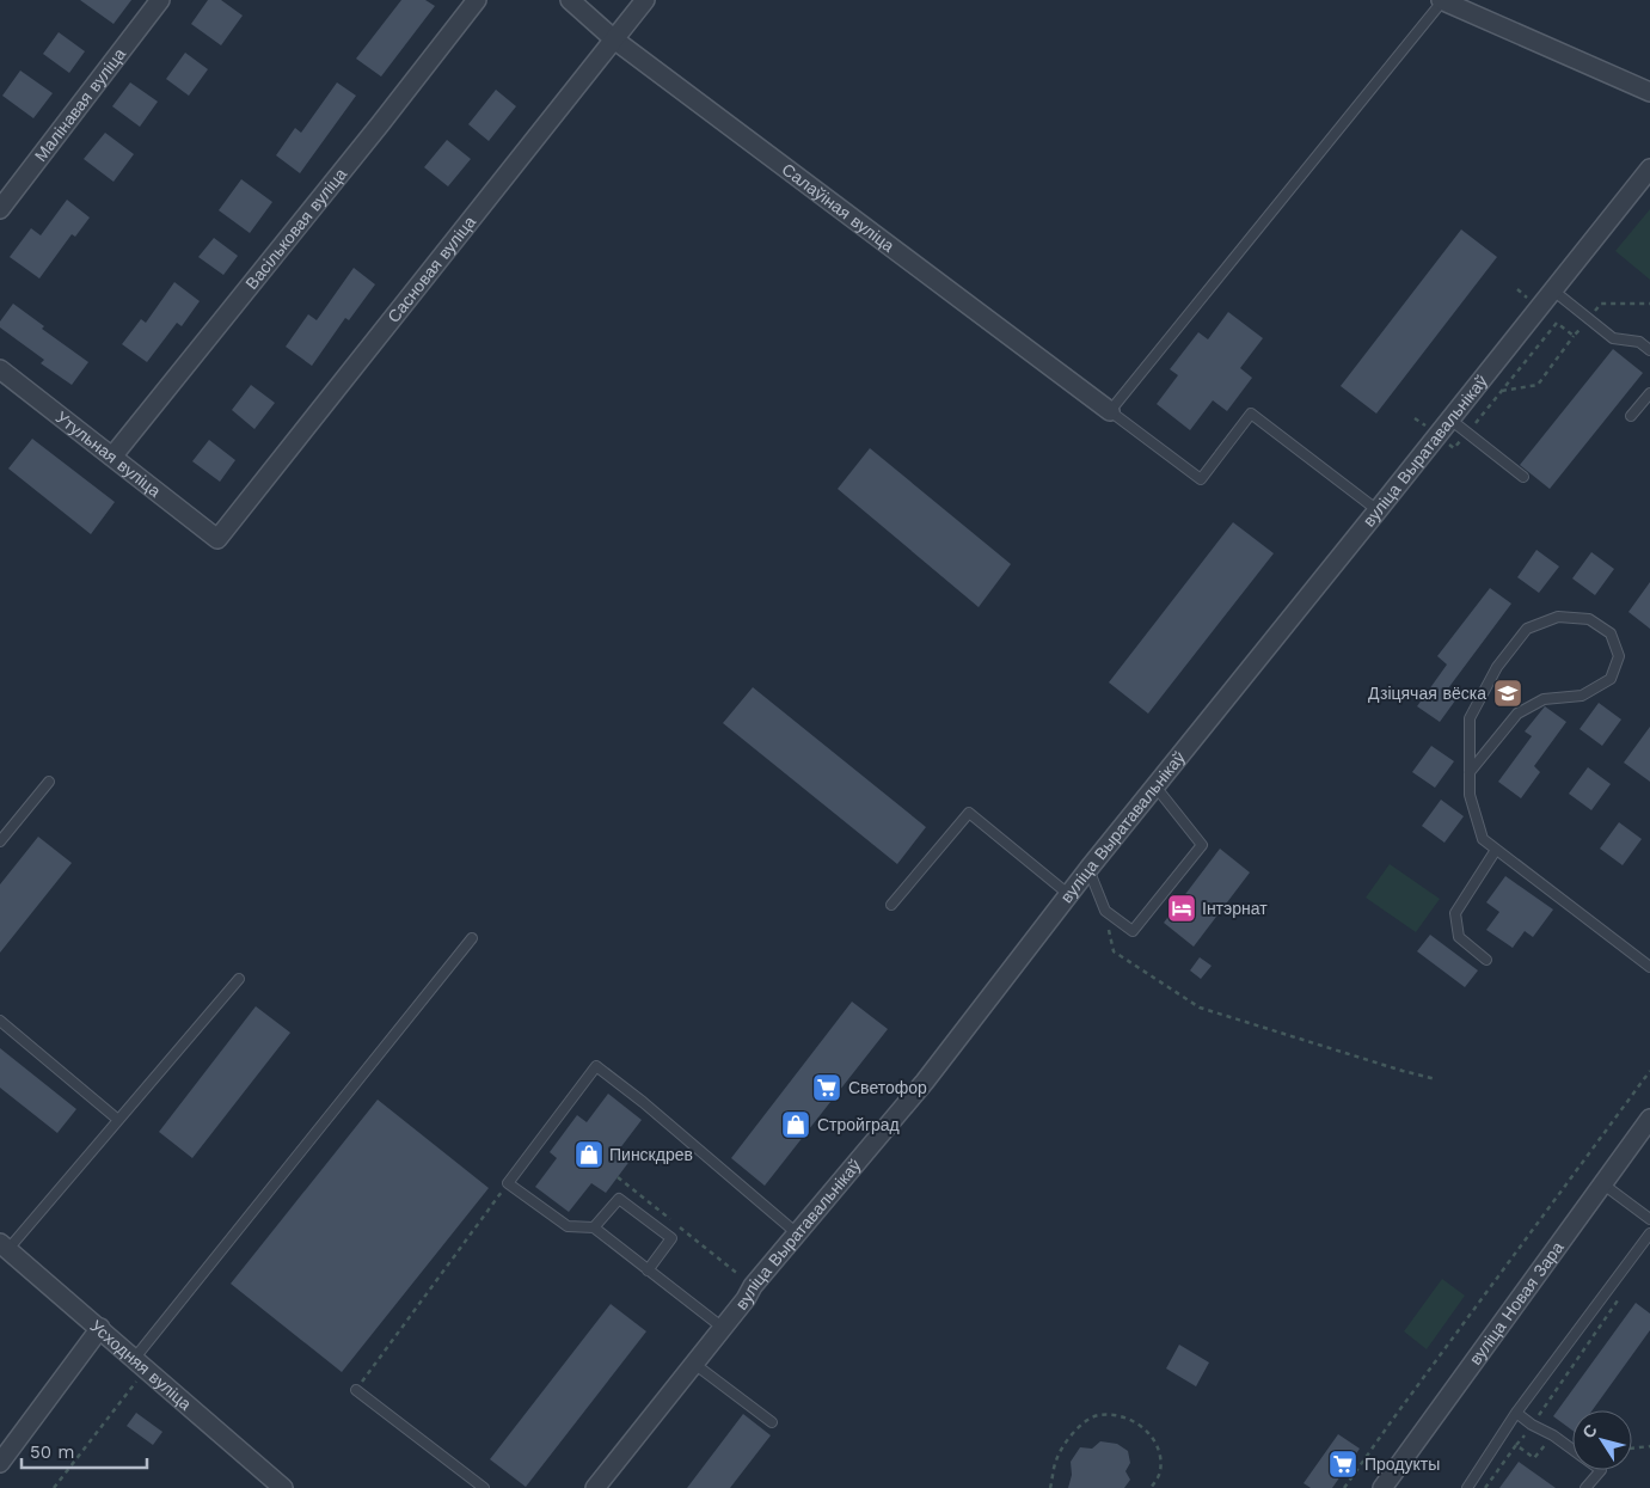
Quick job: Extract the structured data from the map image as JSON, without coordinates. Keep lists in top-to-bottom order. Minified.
{"streets":{"street":["Малінавая вуліца","Салаўіная вуліца","Васільковая вуліца","Сасновая вуліца","вуліца Выратавальнікаў","Утульная вуліца","вуліца Новая Зара","Усходняя вуліца"]},"crossings":[["Салаўіная вуліца","Сасновая вуліца"],["Васільковая вуліца","Утульная вуліца"],["Сасновая вуліца","Утульная вуліца"]],"places":{"school or university":["Дзіцячая вёска"],"hotel":["Інтэрнат"],"supermarket":["Светофор","Продукты"],"shop":["Стройград","Пинскдрев"]},"scale_bar":"50 m","north":"top left"}
